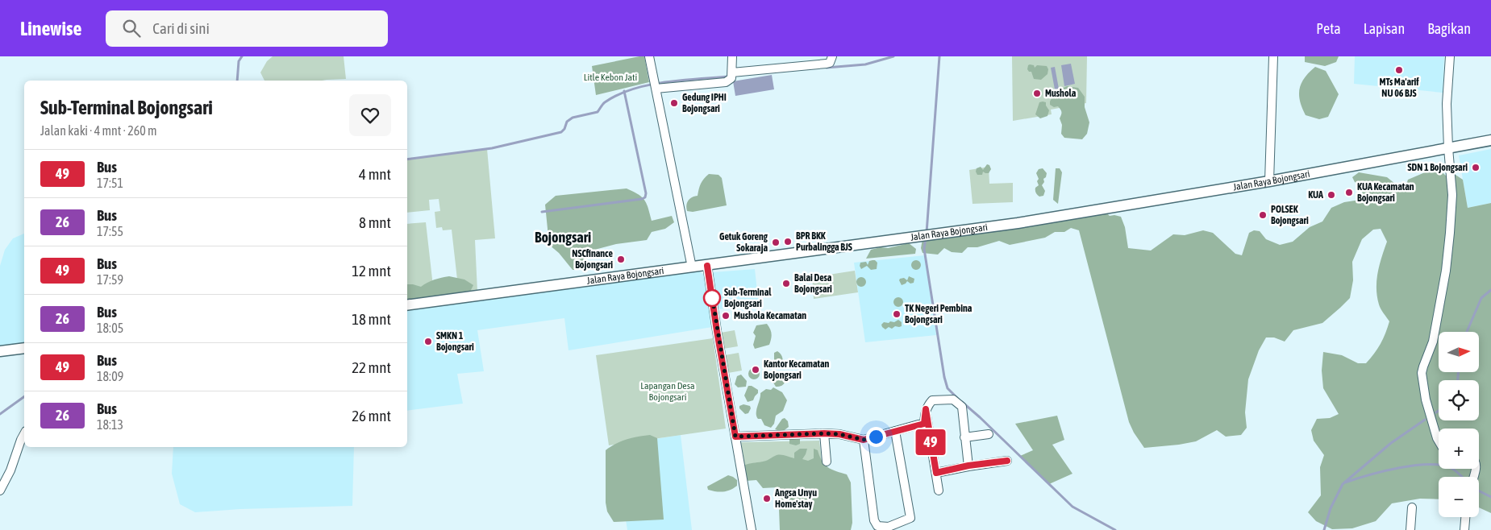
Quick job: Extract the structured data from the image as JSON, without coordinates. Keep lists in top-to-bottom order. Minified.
{"streets":{"main road":["Jalan Raya Bojongsari"]},"districts":["Bojongsari"],"parks":["Litle Kebon Jati","Lapangan Desa Bojongsari"],"places":["MTs Ma'arif NU 06 BJS","Mushola","Gedung IPHI Bojongsari","SDN 1 Bojongsari","KUA Kecamatan Bojongsari","KUA","POLSEK Bojongsari","BPR BKK Purbalingga BJS","Getuk Goreng Sokaraja","NSCfinance Bojongsari","Balai Desa Bojongsari","Sub-Terminal Bojongsari","TK Negeri Pembina Bojongsari","Mushola Kecamatan","SMKN 1 Bojongsari","Kantor Kecamatan Bojongsari","Angsa Unyu Home'stay"],"lines":["bus line 49"],"north":"right","page":{"header":"Linewise","search":"Cari di sini","nav":["Peta","Lapisan","Bagikan"],"on_map":"49","heading":["Sub-Terminal Bojongsari","Jalan kaki · 4 mnt · 260 m"],"list":[{"mark":"49","name":"Bus","note":"17:51","value":"4 mnt"},{"mark":"26","name":"Bus","note":"17:55","value":"8 mnt"},{"mark":"49","name":"Bus","note":"17:59","value":"12 mnt"},{"mark":"26","name":"Bus","note":"18:05","value":"18 mnt"},{"mark":"49","name":"Bus","note":"18:09","value":"22 mnt"},{"mark":"26","name":"Bus","note":"18:13","value":"26 mnt"}],"map_buttons":["+","−"]}}
